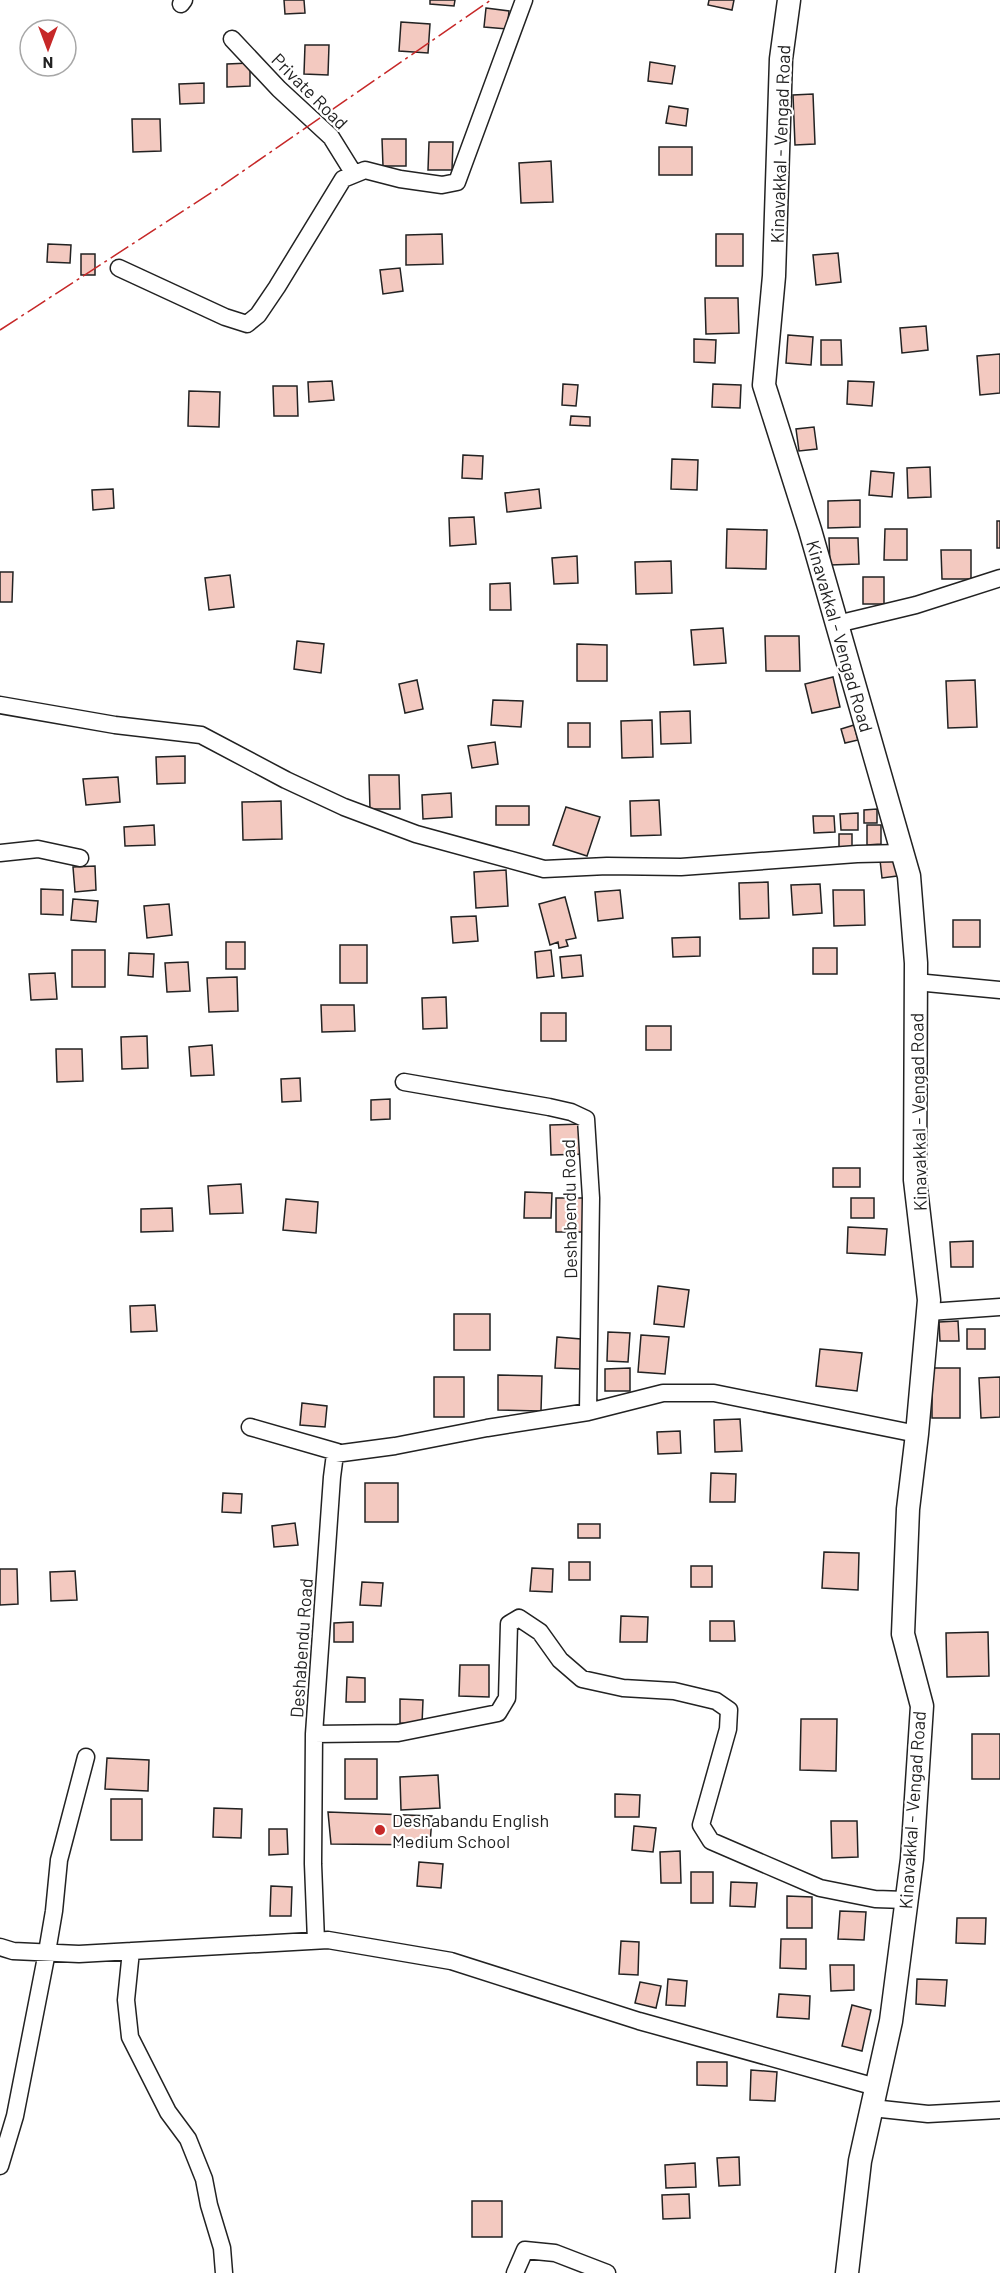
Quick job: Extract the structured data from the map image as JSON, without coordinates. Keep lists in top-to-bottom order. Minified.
{"streets":{"main road":["Kinavakkal - Vengad Road"],"street":["Private Road","Deshabendu Road"]},"crossings":[["Kinavakkal - Vengad Road","Deshabendu Road"]],"places":["Deshabandu English Medium School"],"north":"bottom"}
